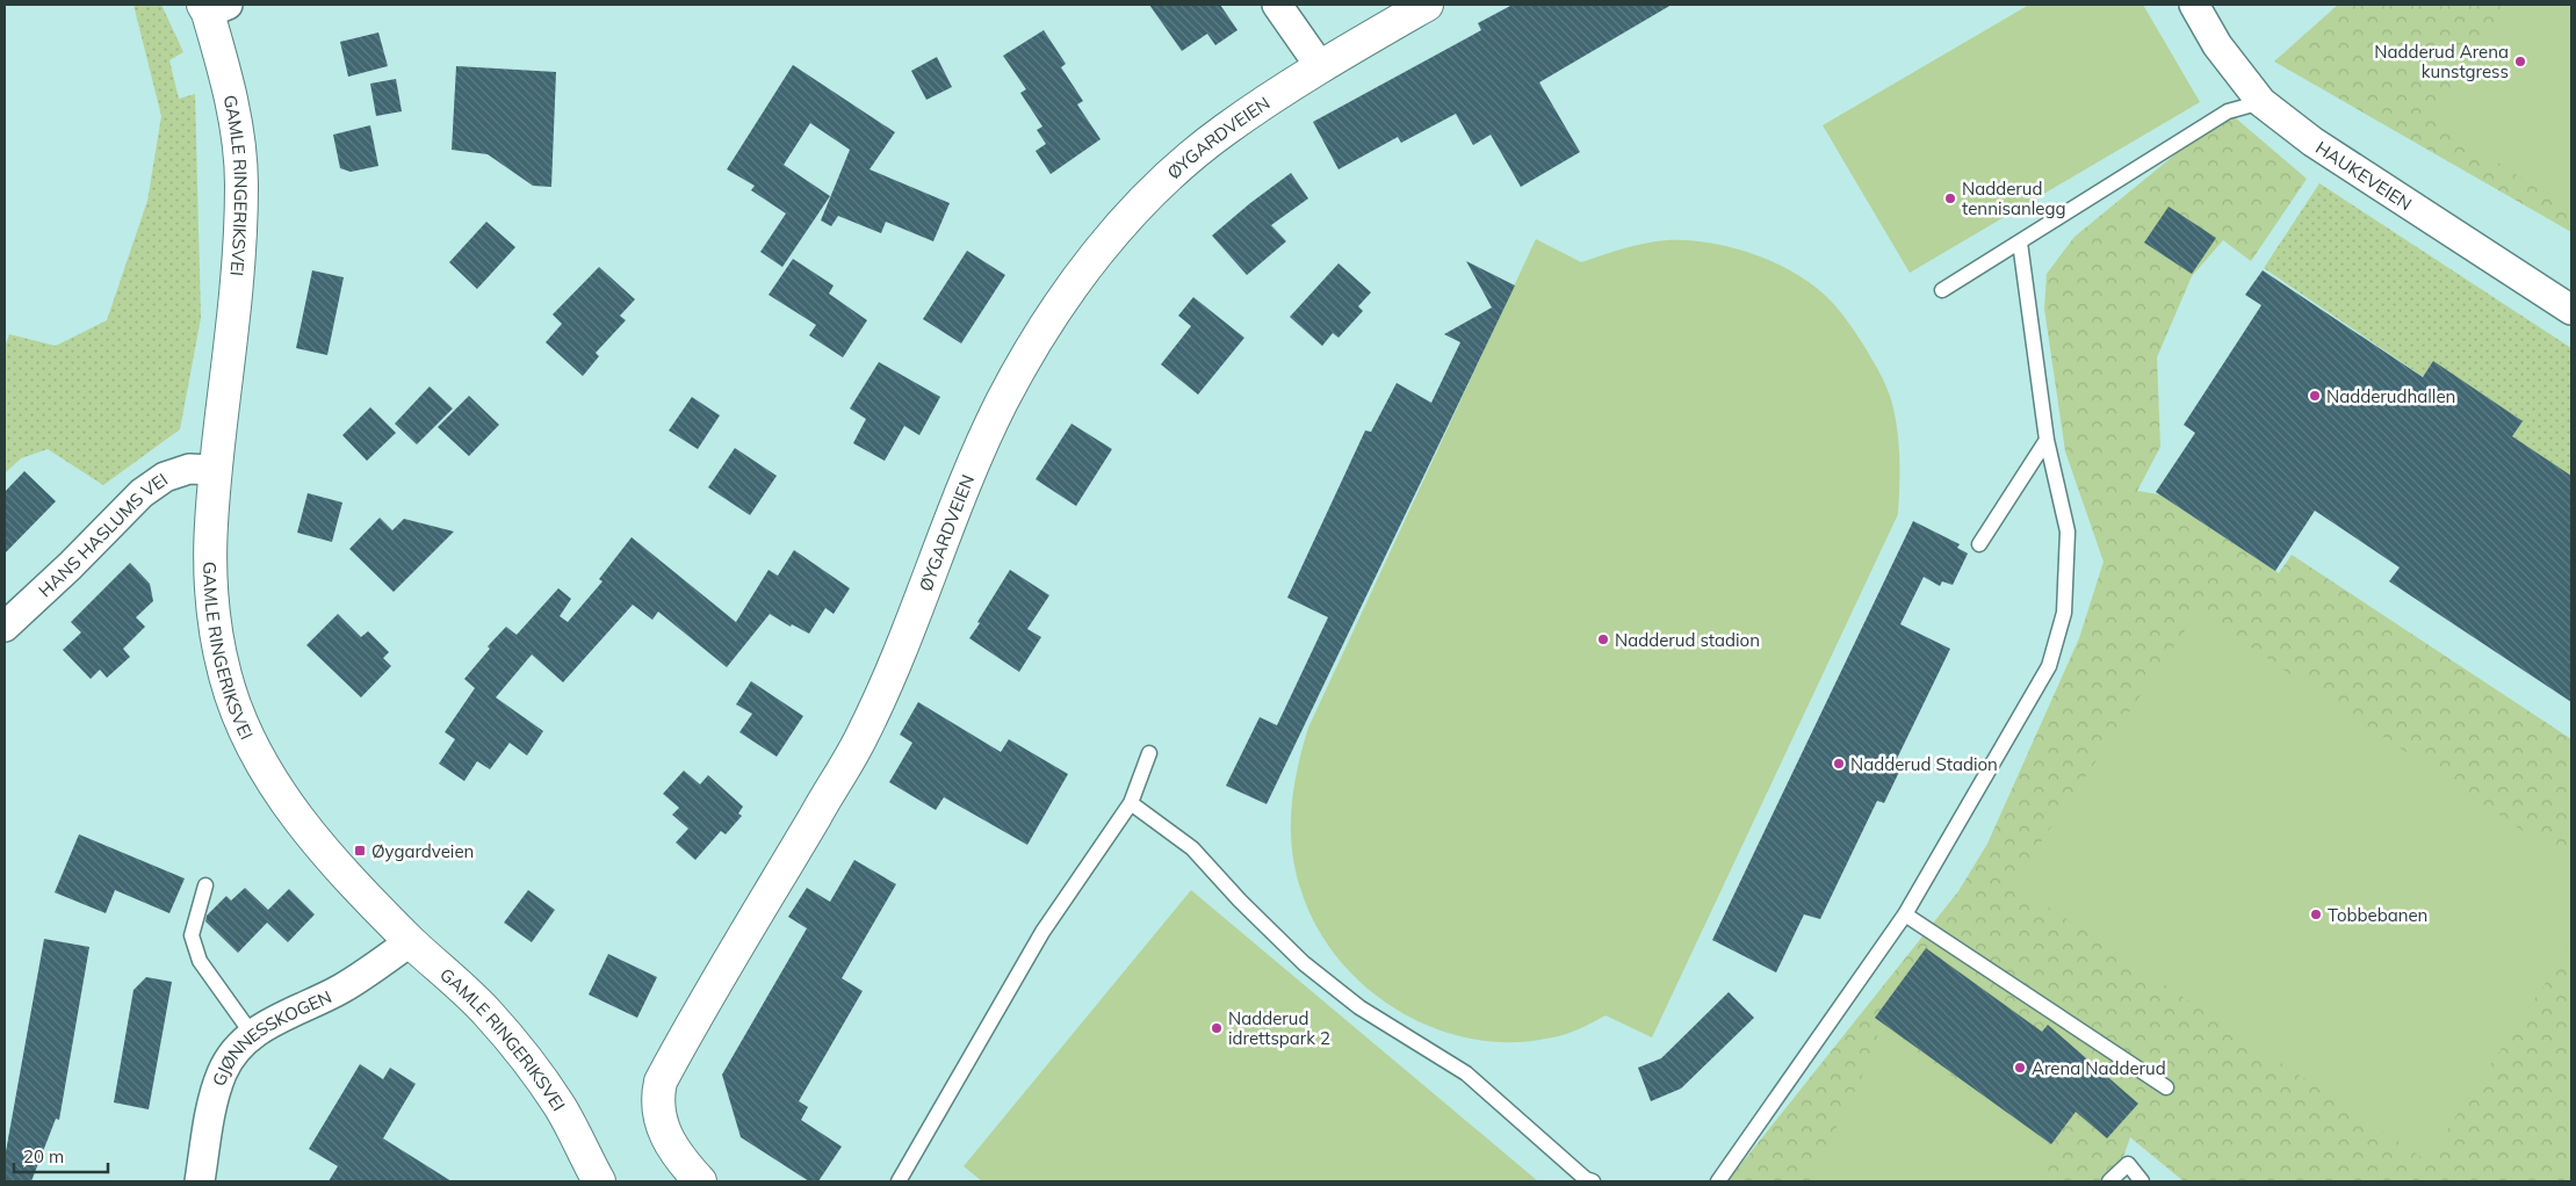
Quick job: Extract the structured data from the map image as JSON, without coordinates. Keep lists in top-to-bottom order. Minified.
{"streets":{"street":["ØYGARDVEIEN","HAUKEVEIEN","GAMLE RINGERIKSVEI","HANS HASLUMS VEI","GJØNNESSKOGEN"]},"crossings":[["GAMLE RINGERIKSVEI","HANS HASLUMS VEI"],["GAMLE RINGERIKSVEI","GJØNNESSKOGEN"]],"places":{"other":["Nadderud Arena kunstgress","Nadderud tennisanlegg","Nadderudhallen","Nadderud stadion","Nadderud Stadion","Tobbebanen","Nadderud idrettspark 2","Arena Nadderud"],"transit":["Øygardveien"]},"scale_bar":"20 m"}
